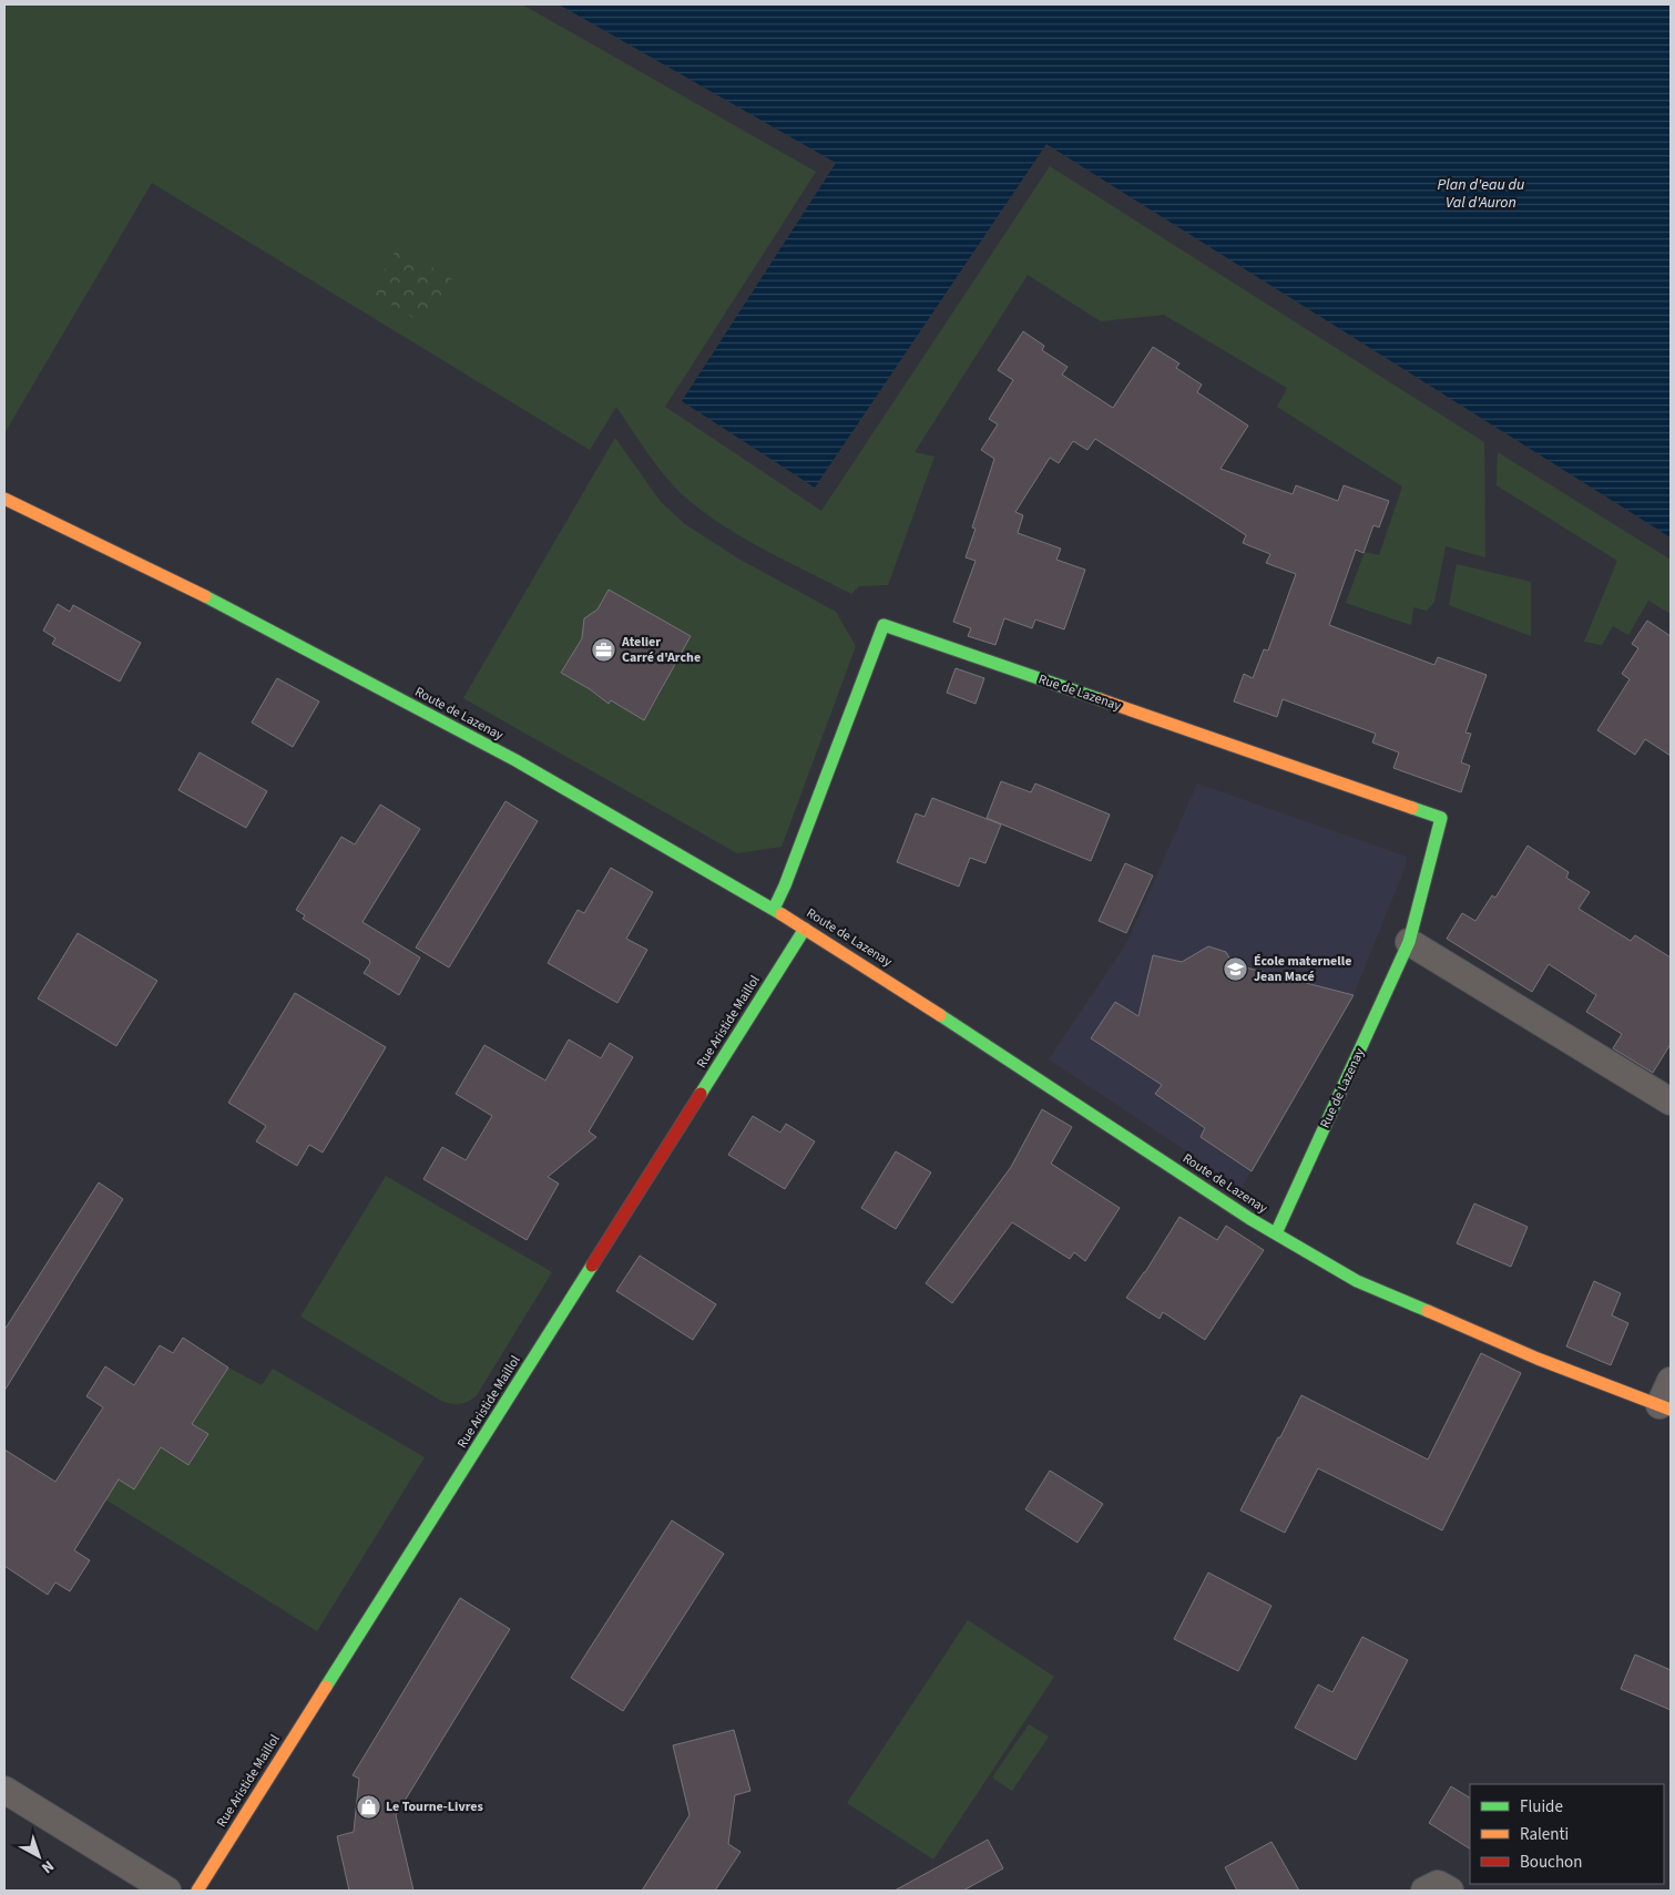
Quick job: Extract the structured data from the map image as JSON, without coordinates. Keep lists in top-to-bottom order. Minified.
{"streets":{"street":["Rue de Lazenay","Route de Lazenay","Rue Aristide Maillol"]},"crossings":[["Rue de Lazenay","Route de Lazenay"],["Route de Lazenay","Rue Aristide Maillol"]],"water":["Plan d'eau du Val d'Auron"],"places":{"office":["Atelier Carré d'Arche"],"school or university":["École maternelle Jean Macé"],"shop":["Le Tourne-Livres"]},"legend":["Fluide","Ralenti","Bouchon"],"north":"bottom right"}
